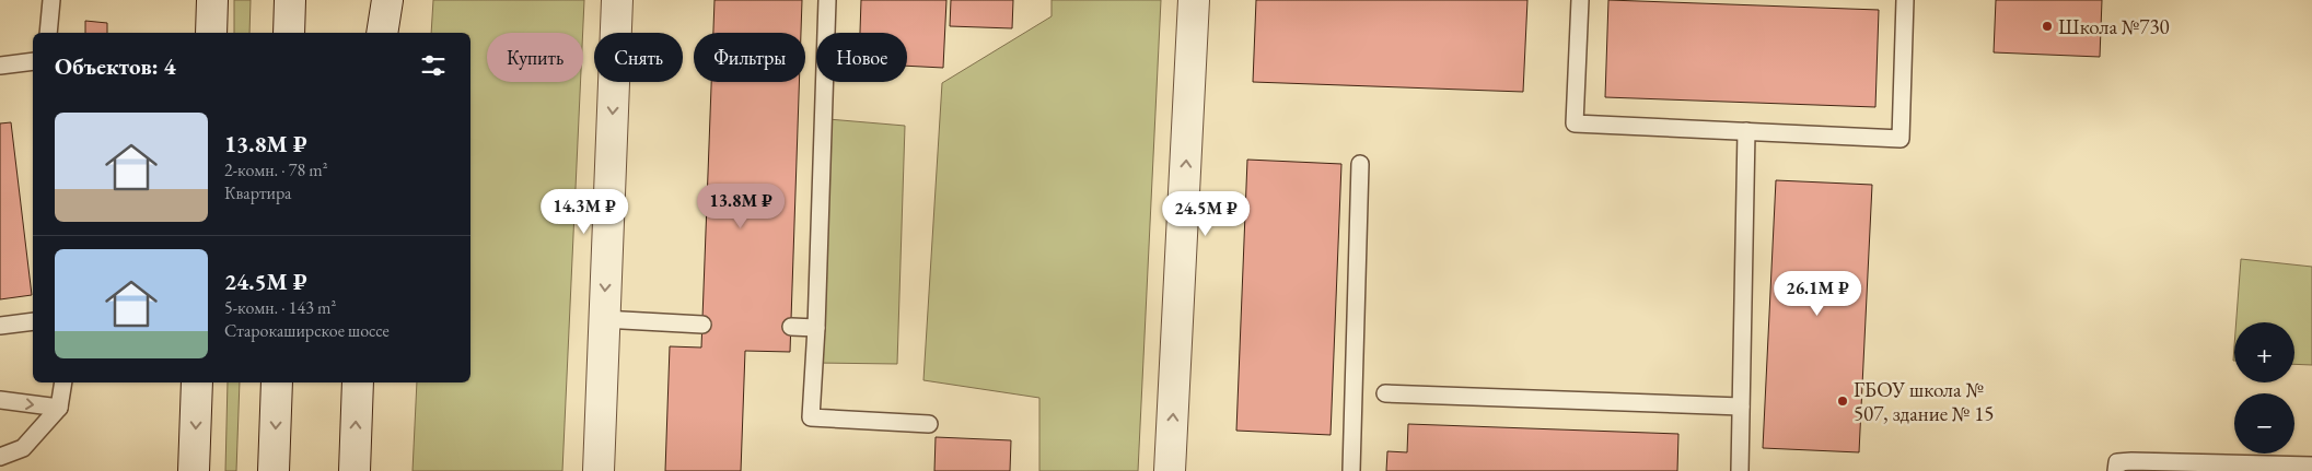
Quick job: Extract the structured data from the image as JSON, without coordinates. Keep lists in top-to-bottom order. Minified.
{"places":["Школа №730","ГБОУ школа № 507, здание № 15"],"page":{"chip":["Купить","Снять","Фильтры","Новое"],"heading":"Объектов: 4","list":[{"name":"13.8M ₽","note":"2-комн. · 78 m² · Квартира"},{"name":"24.5M ₽","note":"5-комн. · 143 m² · Старокаширское шоссе"}],"price":["13.8M ₽","14.3M ₽","24.5M ₽","26.1M ₽"],"map_buttons":["+","−"]}}
